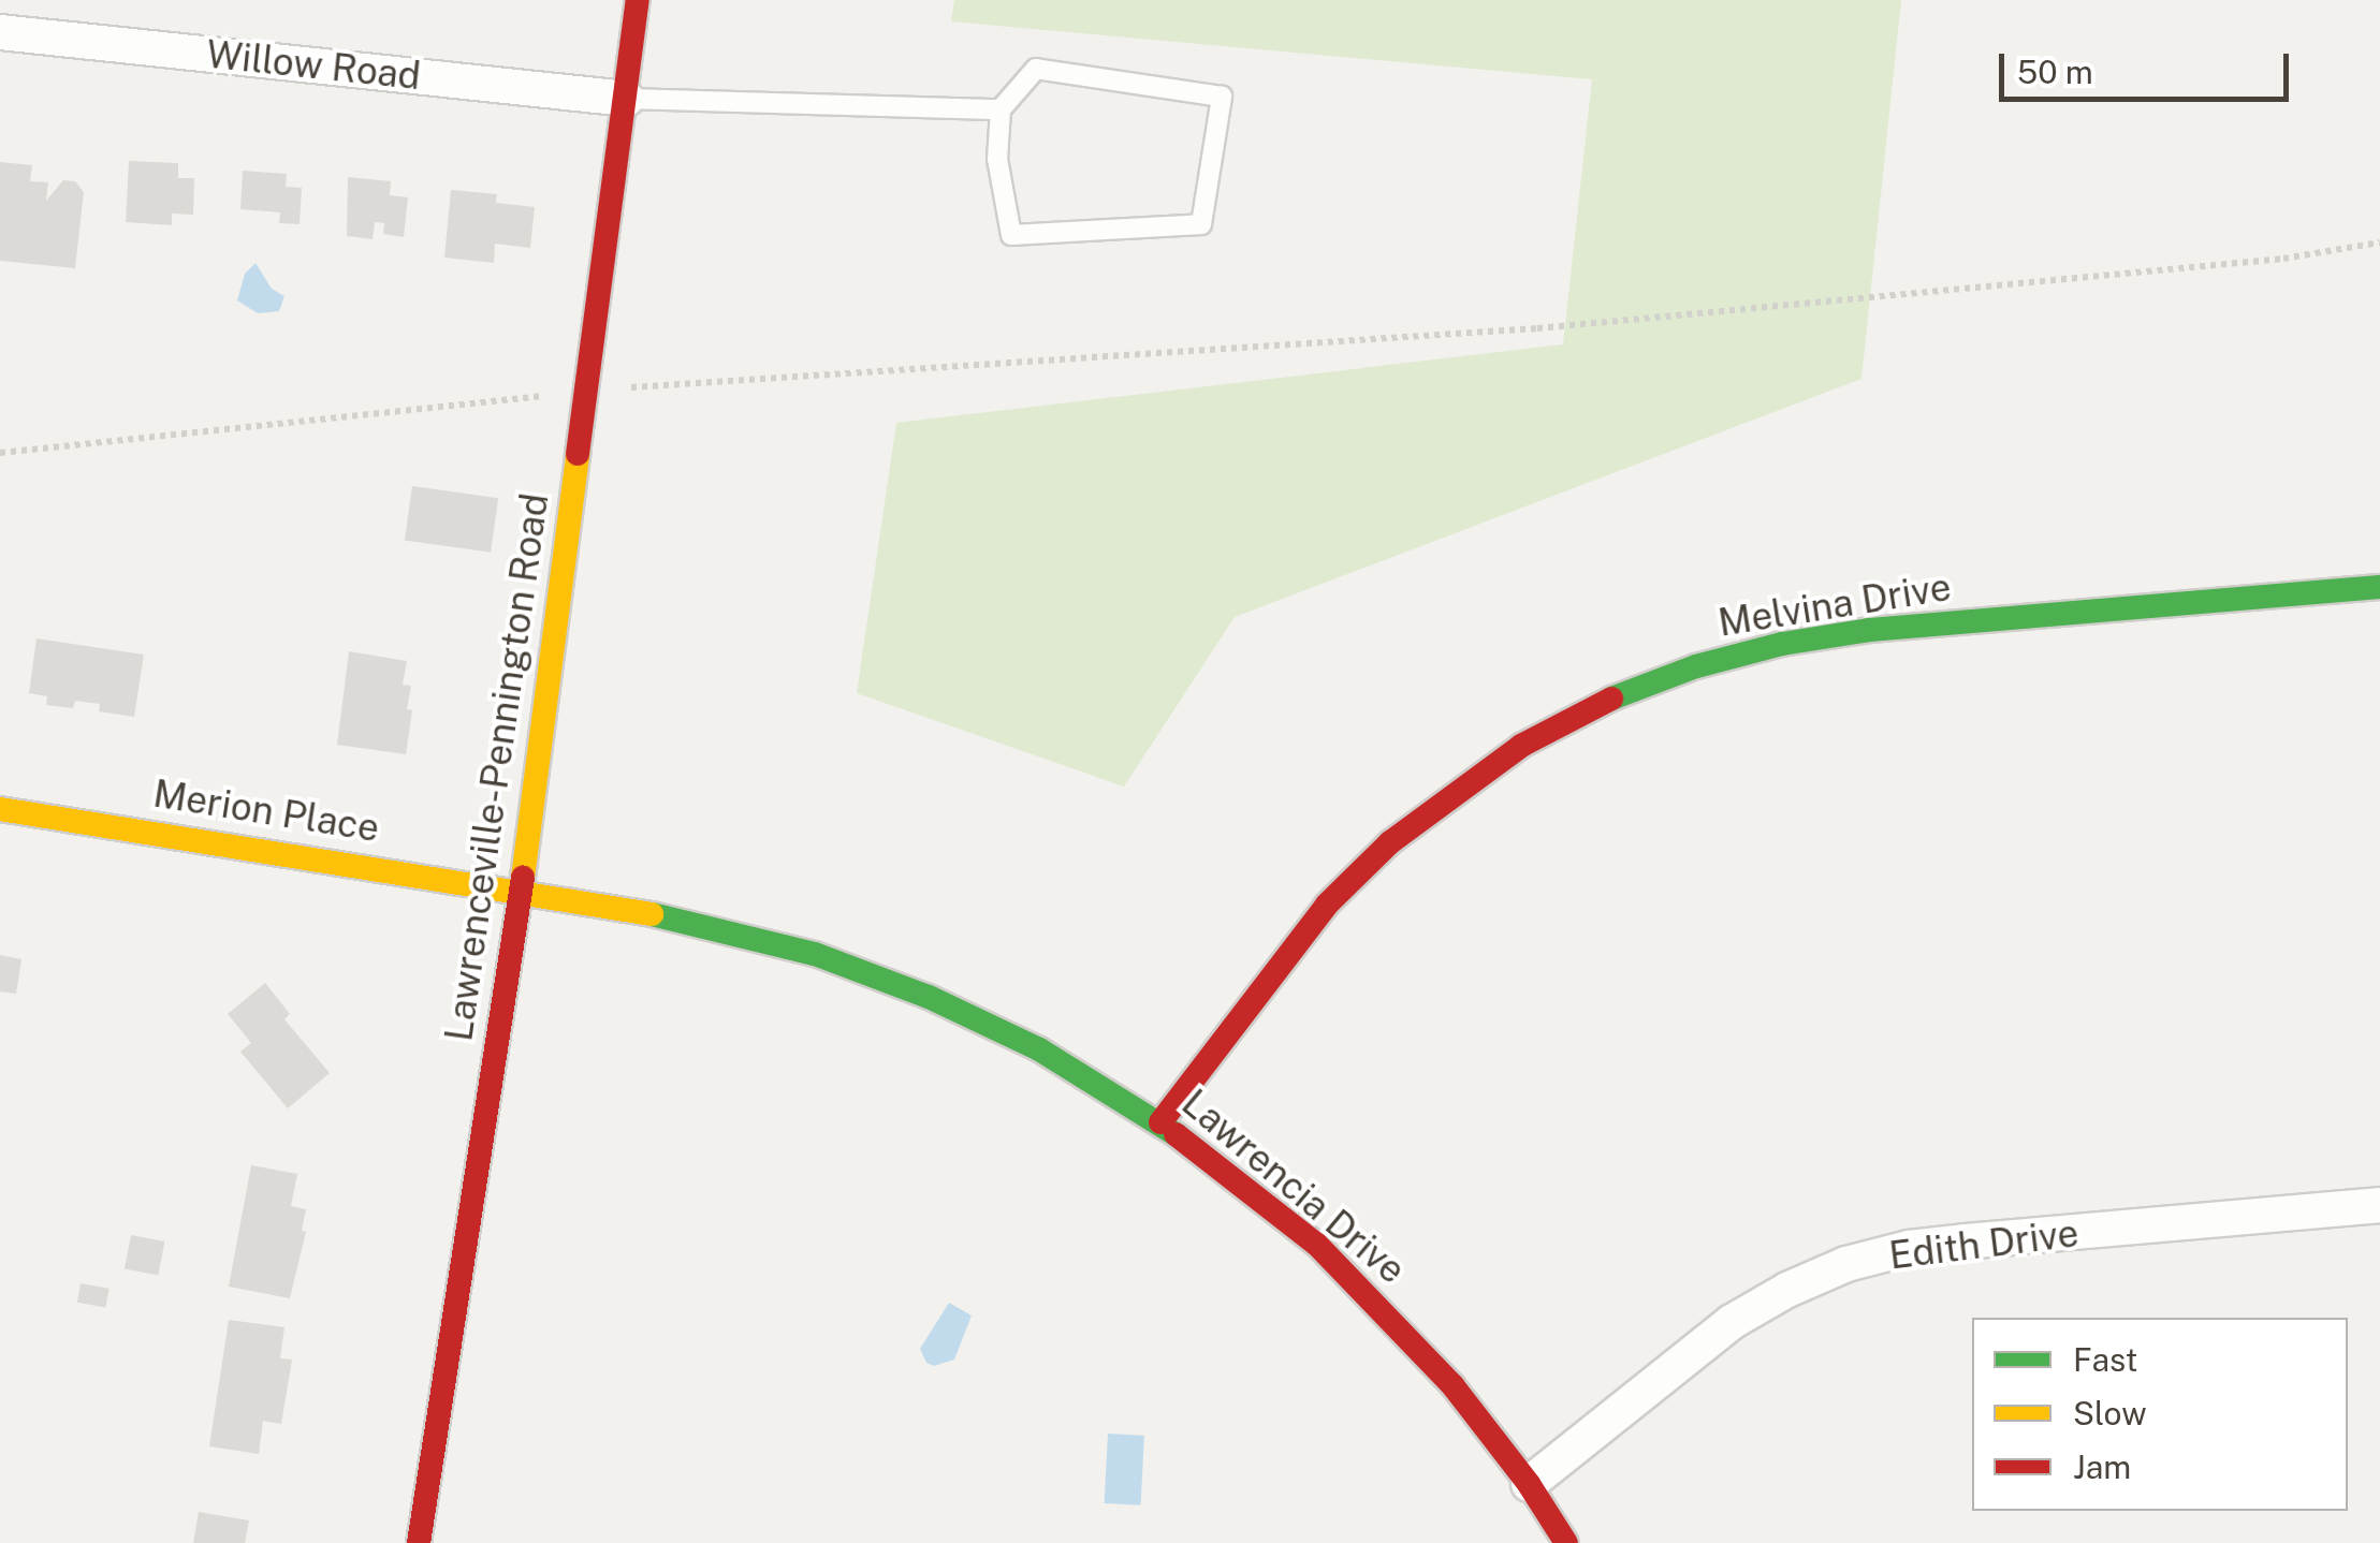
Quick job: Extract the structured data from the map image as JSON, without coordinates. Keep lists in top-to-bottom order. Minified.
{"streets":{"street":["Willow Road","Melvina Drive","Lawrenceville-Pennington Road","Merion Place","Lawrencia Drive","Edith Drive"]},"crossings":[["Willow Road","Lawrenceville-Pennington Road"],["Melvina Drive","Lawrencia Drive"],["Lawrenceville-Pennington Road","Merion Place"],["Lawrenceville-Pennington Road","Lawrencia Drive"],["Merion Place","Lawrencia Drive"],["Lawrencia Drive","Edith Drive"]],"legend":["Fast","Slow","Jam"],"scale_bar":"50 m"}
